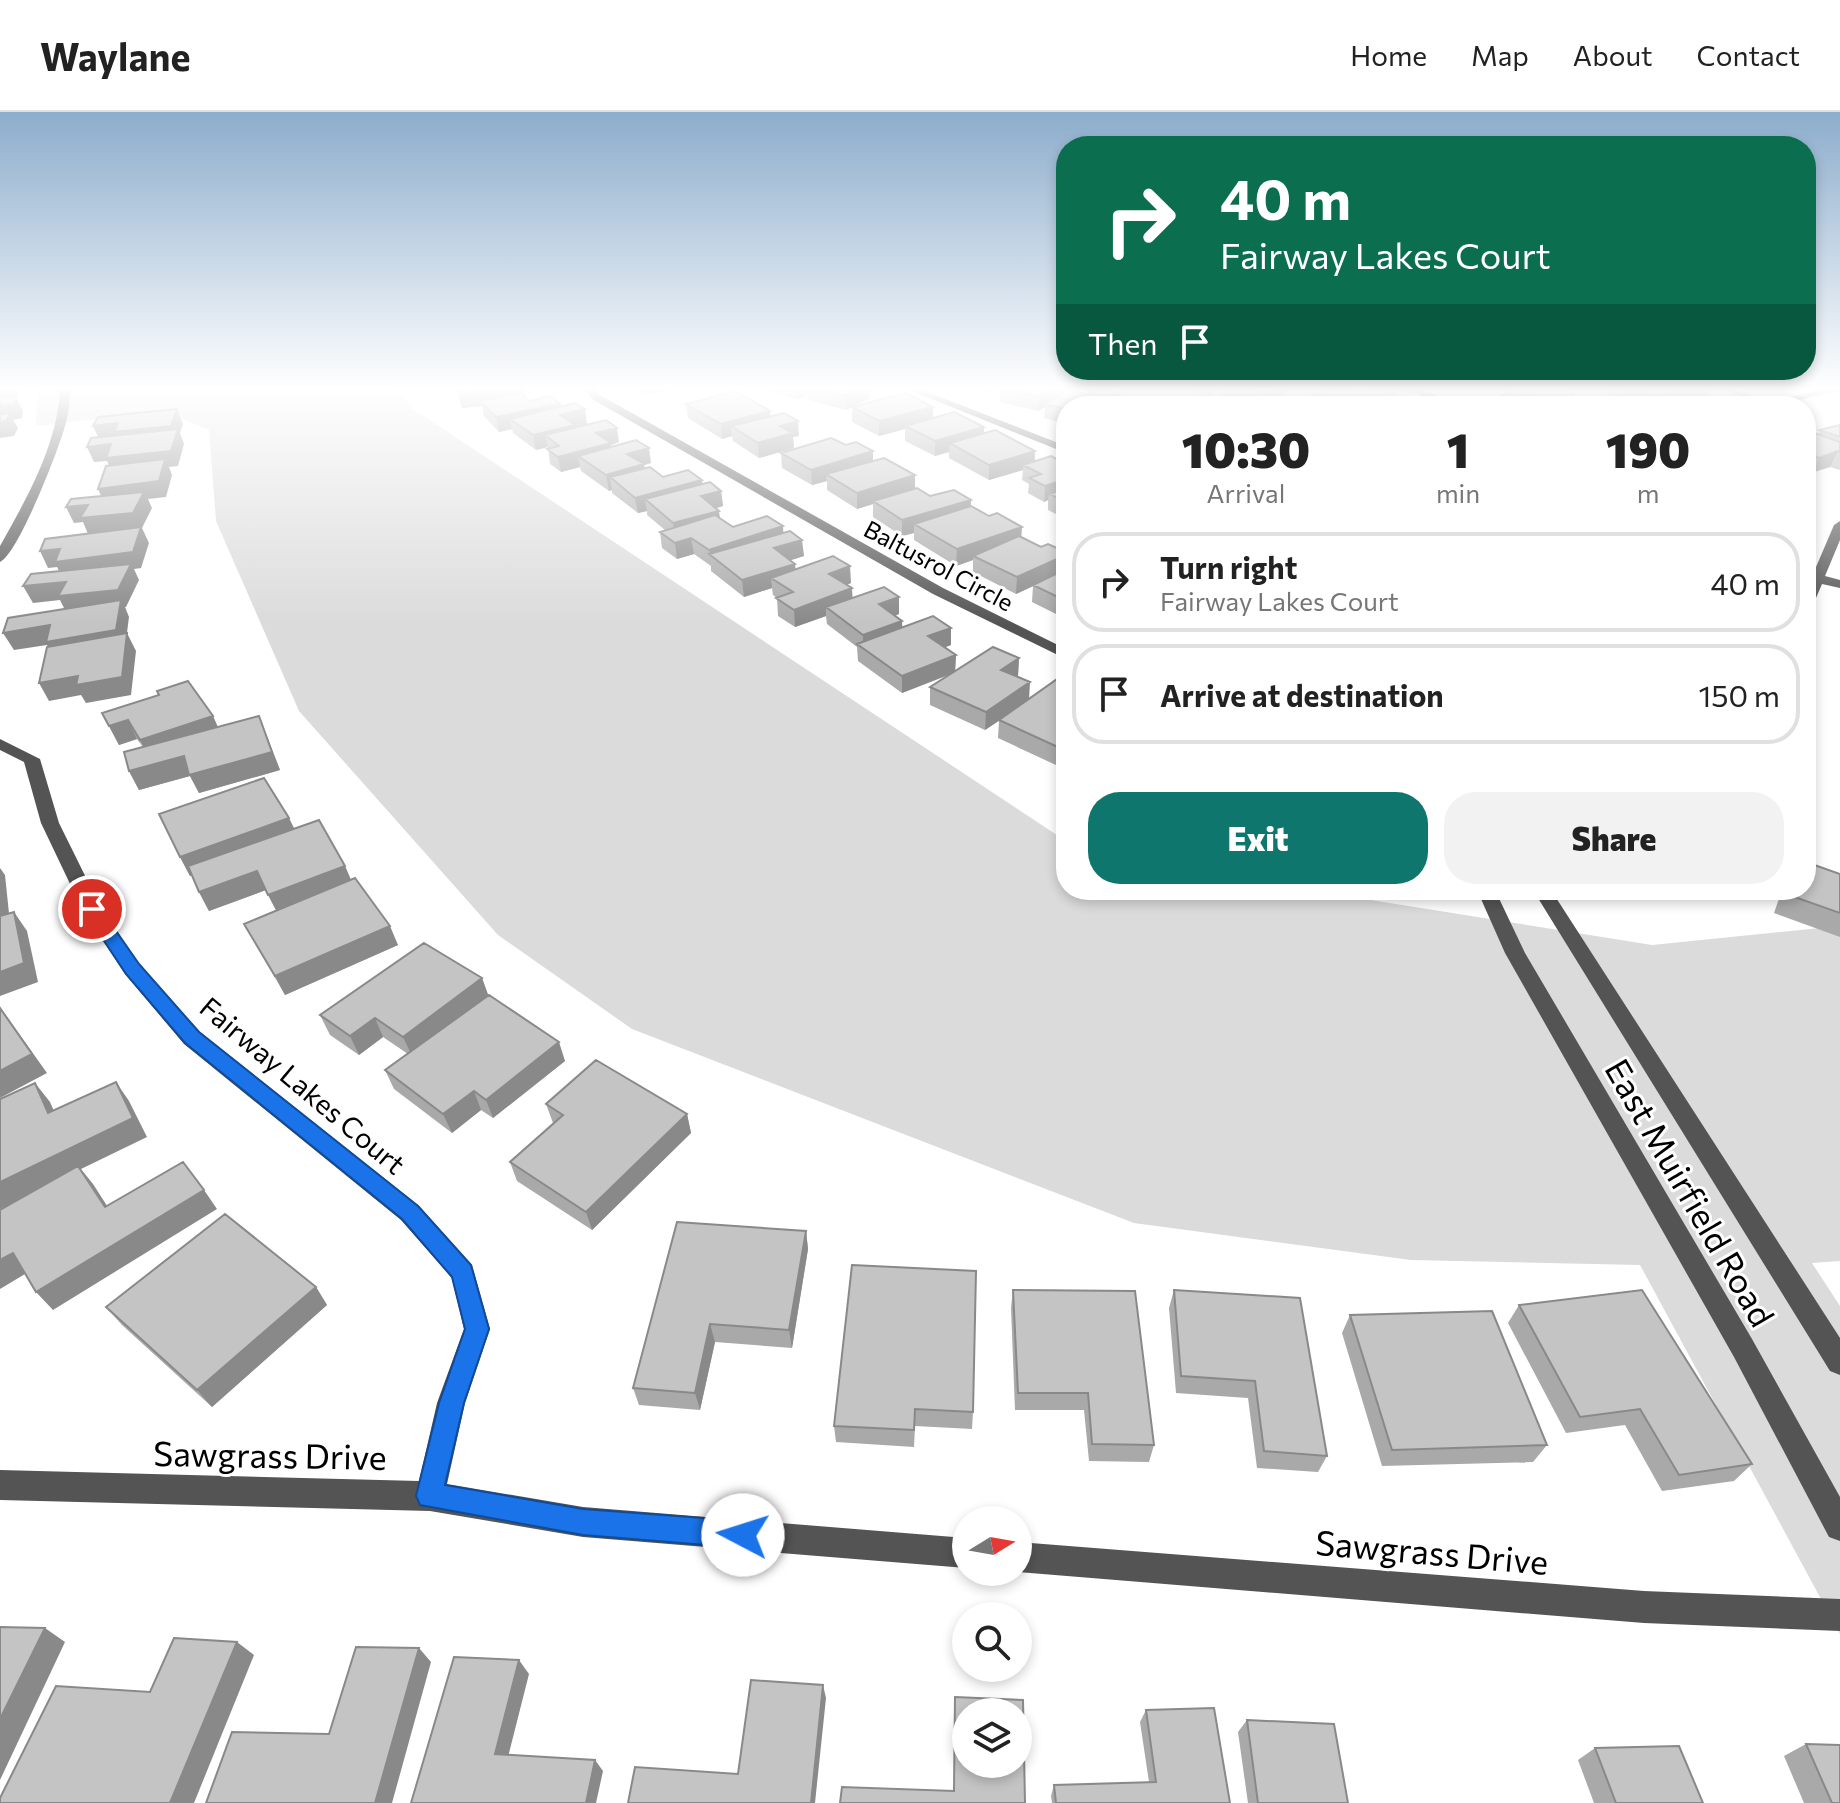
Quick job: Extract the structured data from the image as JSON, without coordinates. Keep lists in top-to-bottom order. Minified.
{"streets":{"street":["Baltusrol Circle","Fairway Lakes Court","East Muirfield Road","Sawgrass Drive"]},"crossings":[["Fairway Lakes Court","Sawgrass Drive"]],"north":"right","page":{"header":"Waylane","nav":["Home","Map","About","Contact"],"turn":["40 m","Fairway Lakes Court"],"then":"Then","eta":["10:30","Arrival","1","min","190","m"],"list":[{"name":"Turn right","note":"Fairway Lakes Court","value":"40 m"},{"name":"Arrive at destination","value":"150 m"}],"buttons":["Exit","Share"]}}
